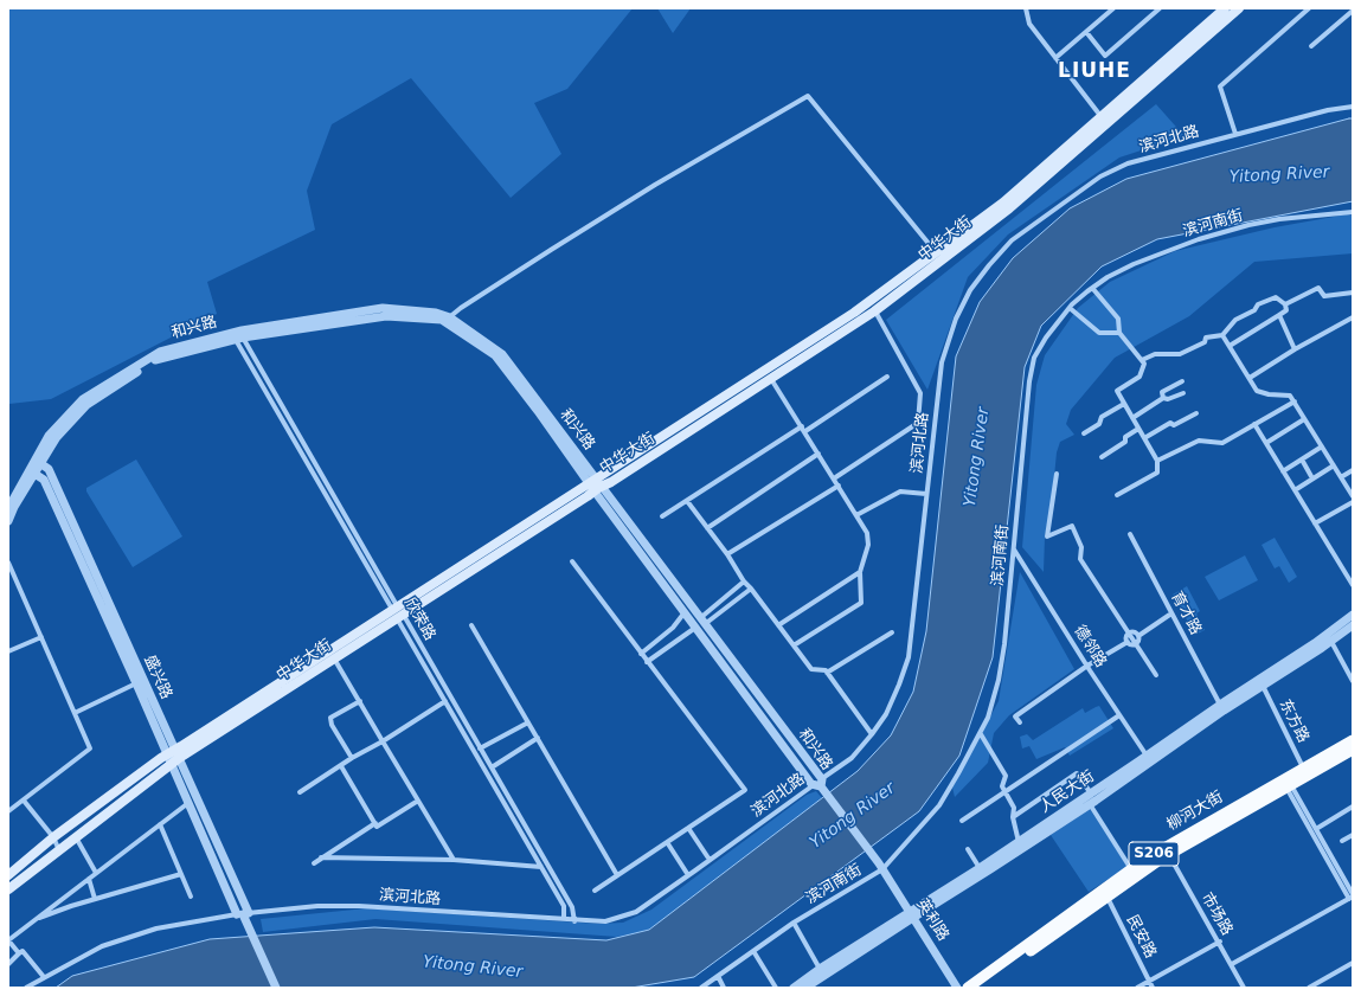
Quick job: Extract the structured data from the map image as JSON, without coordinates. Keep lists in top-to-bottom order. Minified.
{"streets":{"main road":["中华大街","柳河大街","S206"],"street":["滨河北路","滨河南街","和兴路","育才路","欣荣路","德邻路","盛兴路","东方路","人民大街","市场路","英利路","民安路"]},"crossings":[["滨河北路","和兴路"],["滨河北路","欣荣路"],["滨河北路","盛兴路"],["滨河北路","英利路"],["滨河南街","德邻路"],["滨河南街","英利路"],["中华大街","和兴路"],["中华大街","欣荣路"],["中华大街","盛兴路"],["和兴路","欣荣路"],["和兴路","盛兴路"],["和兴路","英利路"],["育才路","人民大街"],["德邻路","人民大街"],["东方路","人民大街"],["东方路","柳河大街"],["人民大街","英利路"],["柳河大街","市场路"],["柳河大街","民安路"]],"districts":["LIUHE"],"water":["Yitong River"]}
